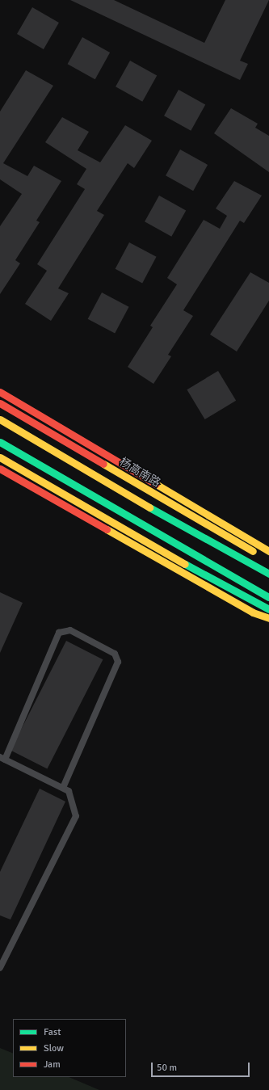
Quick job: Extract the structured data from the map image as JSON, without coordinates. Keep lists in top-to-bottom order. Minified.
{"streets":{"main road":["杨高南路"]},"legend":["Fast","Slow","Jam"],"scale_bar":"50 m"}
